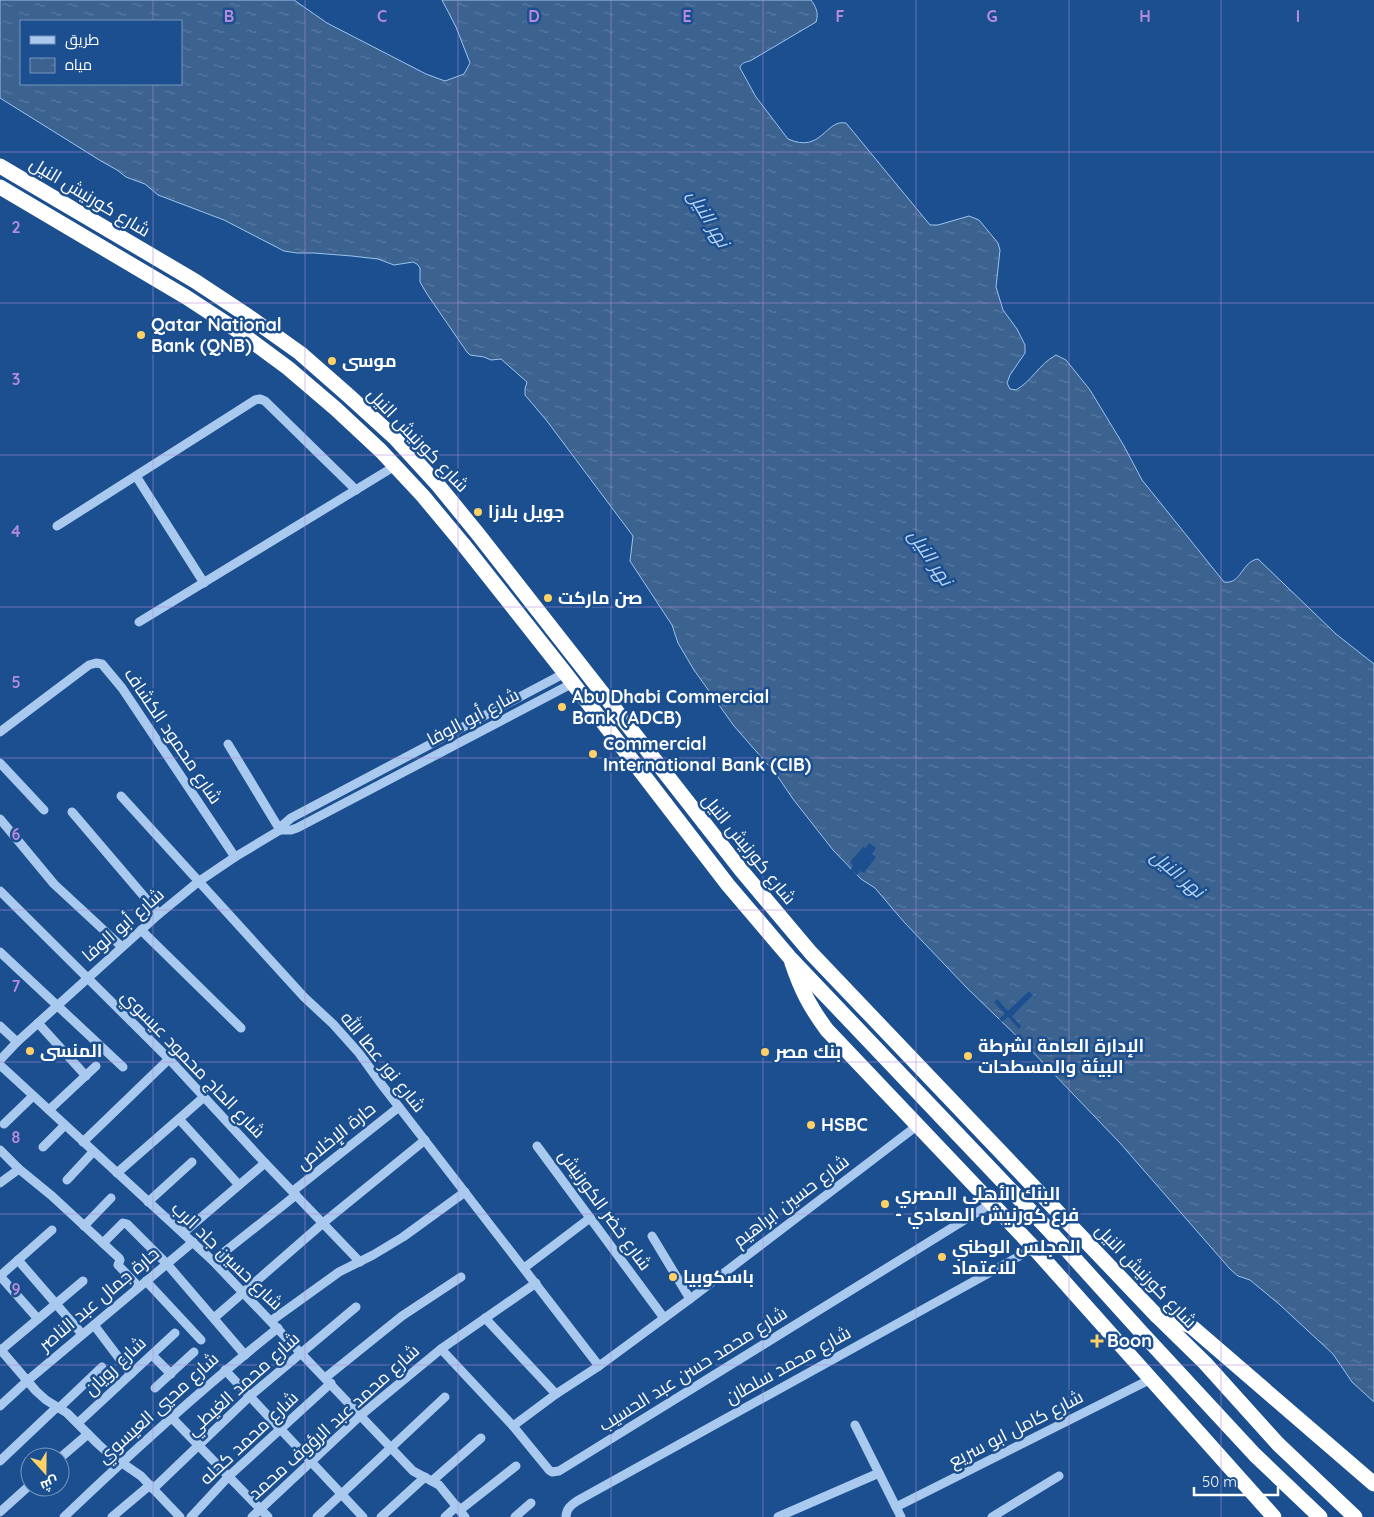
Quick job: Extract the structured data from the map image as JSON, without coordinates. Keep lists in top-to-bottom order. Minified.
{"streets":{"highway":["شارع كورنيش النيل"],"street":["شارع أبو الوفا","شارع محمود الكشاف","شارع نور عطا الله","شارع الحاج محمود عيسوي","حارة الإخلاص","شارع حسين ابراهيم","شارع خضر الكورنيش","شارع حسين جاد الرب","حارة جمال عبد الناصر","شارع محمد سلطان","شارع رويان","شارع محمد حسن عبد الحسيب","شارع محمد الغيطي","شارع محيي العيسوي","شارع محمد عبد الرؤوف محمد","شارع كامل ابو سريع","شارع محمد كحله"]},"crossings":[["شارع كورنيش النيل","شارع أبو الوفا"],["شارع أبو الوفا","شارع محمود الكشاف"],["شارع أبو الوفا","شارع نور عطا الله"],["شارع أبو الوفا","شارع الحاج محمود عيسوي"],["شارع نور عطا الله","حارة الإخلاص"],["شارع نور عطا الله","شارع حسين ابراهيم"],["شارع نور عطا الله","شارع محمد عبد الرؤوف محمد"],["شارع الحاج محمود عيسوي","حارة الإخلاص"],["حارة الإخلاص","شارع حسين جاد الرب"],["شارع حسين ابراهيم","شارع خضر الكورنيش"],["شارع حسين ابراهيم","شارع محمد حسن عبد الحسيب"],["شارع حسين جاد الرب","حارة جمال عبد الناصر"],["شارع حسين جاد الرب","شارع محمد الغيطي"],["شارع حسين جاد الرب","شارع محيي العيسوي"],["شارع حسين جاد الرب","شارع محمد عبد الرؤوف محمد"],["شارع حسين جاد الرب","شارع محمد كحله"],["شارع محمد حسن عبد الحسيب","شارع محمد عبد الرؤوف محمد"]],"water":["نهر النيل"],"places":{"other":["Qatar National Bank (QNB)","موسى","جويل بلازا","صن ماركت","Abu Dhabi Commercial Bank (ADCB)","Commercial International Bank (CIB)","المنسى","بنك مصر","الإدارة العامة لشرطة البيئة والمسطحات","HSBC","البنك الأهلي المصري - فرع كورنيش المعادي","المجلس الوطني للاعتماد","باسكوبيا"],"health":["Boon"]},"legend":["طريق","مياه"],"scale_bar":"50 m","north":"bottom","grid":{"columns":["B","C","D","E","F","G","H","I"],"rows":["2","3","4","5","6","7","8","9"]}}
